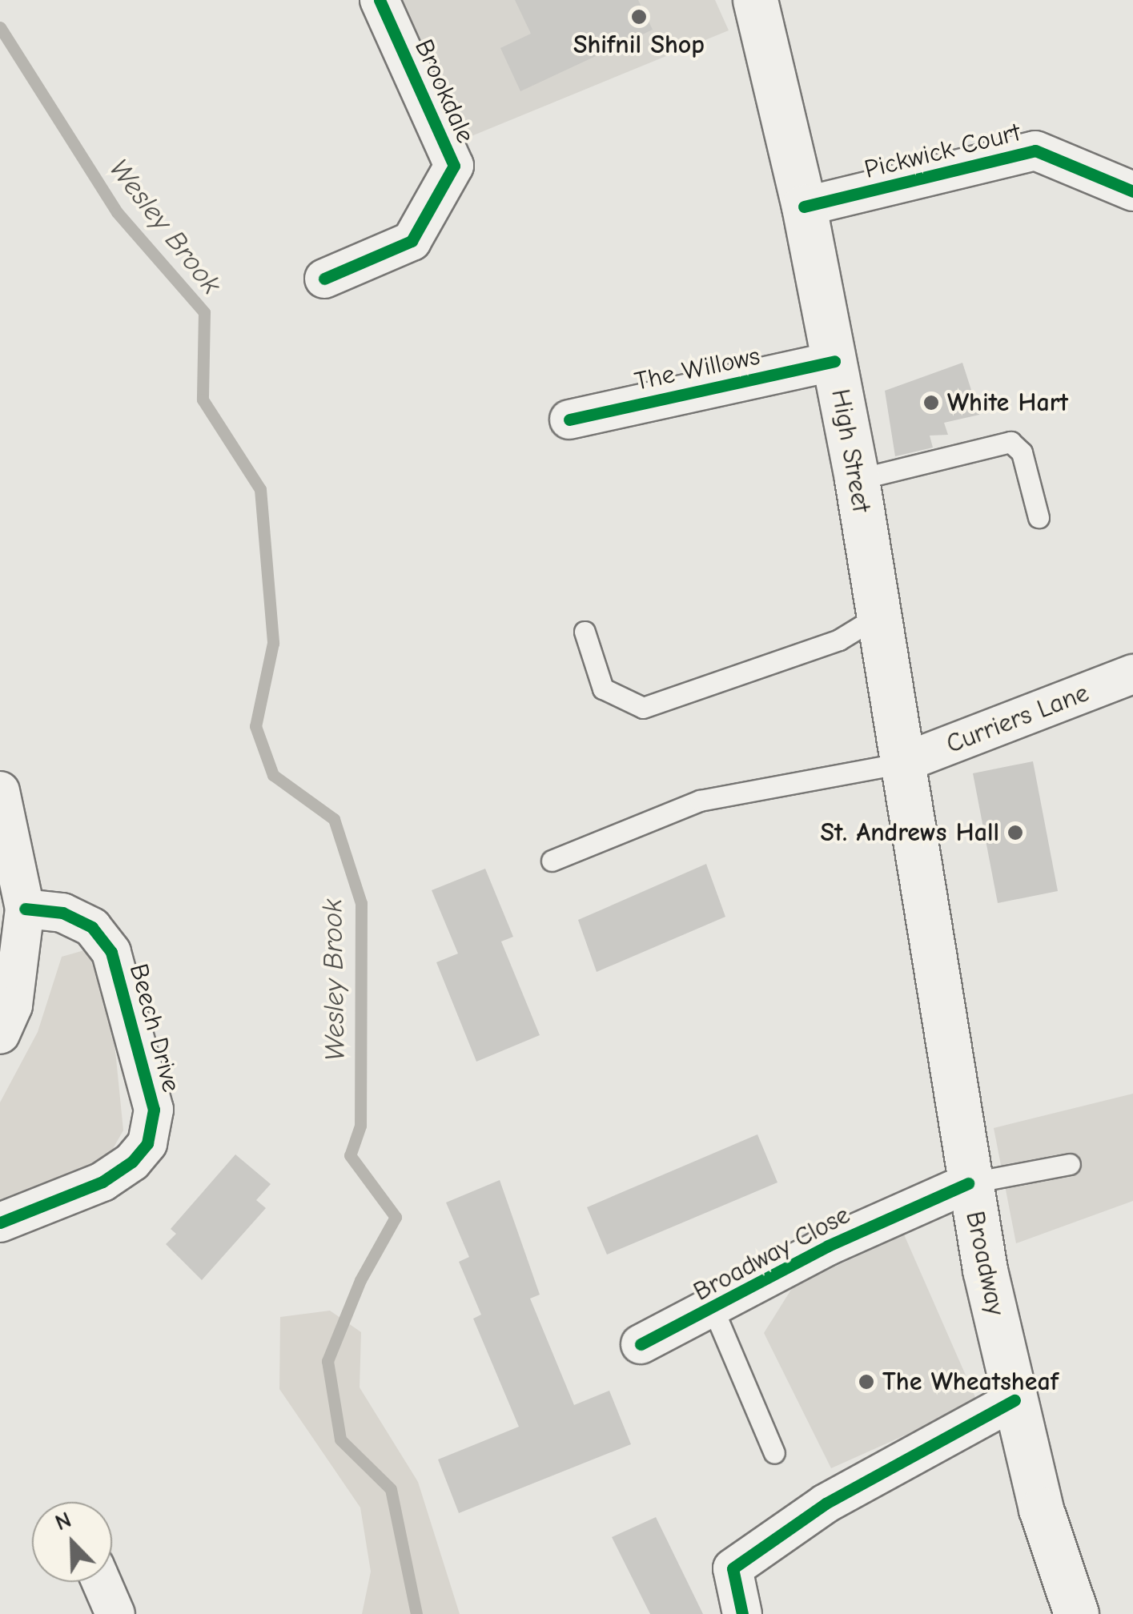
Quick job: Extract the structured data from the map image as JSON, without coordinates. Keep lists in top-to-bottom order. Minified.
{"streets":{"main road":["High Street","Broadway"],"street":["Brookdale","Pickwick Court","The Willows","Curriers Lane","Beech Drive","Broadway Close"]},"crossings":[["Pickwick Court","High Street"],["The Willows","High Street"],["High Street","Curriers Lane"],["High Street","Broadway"],["Curriers Lane","Broadway"],["Broadway Close","Broadway"]],"water":["Wesley Brook"],"places":["Shifnil Shop","White Hart","St. Andrews Hall","The Wheatsheaf"],"north":"top left"}
